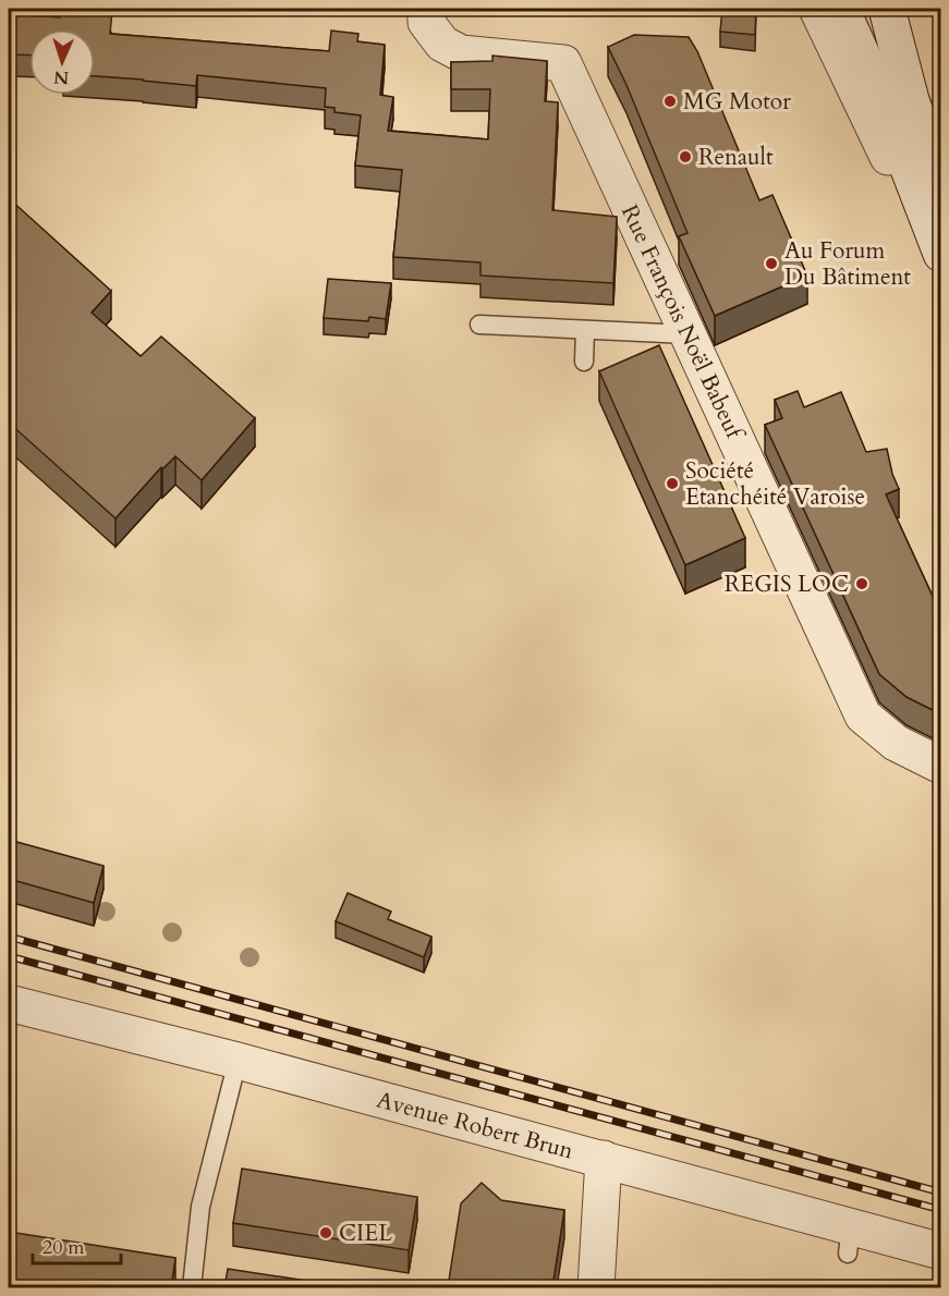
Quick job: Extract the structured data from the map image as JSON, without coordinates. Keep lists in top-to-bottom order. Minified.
{"streets":{"street":["Rue François Noël Babeuf","Avenue Robert Brun"]},"places":["MG Motor","Renault","Au Forum Du Bâtiment","Société Etanchéité Varoise","REGIS LOC","CIEL"],"scale_bar":"20 m","north":"bottom"}
